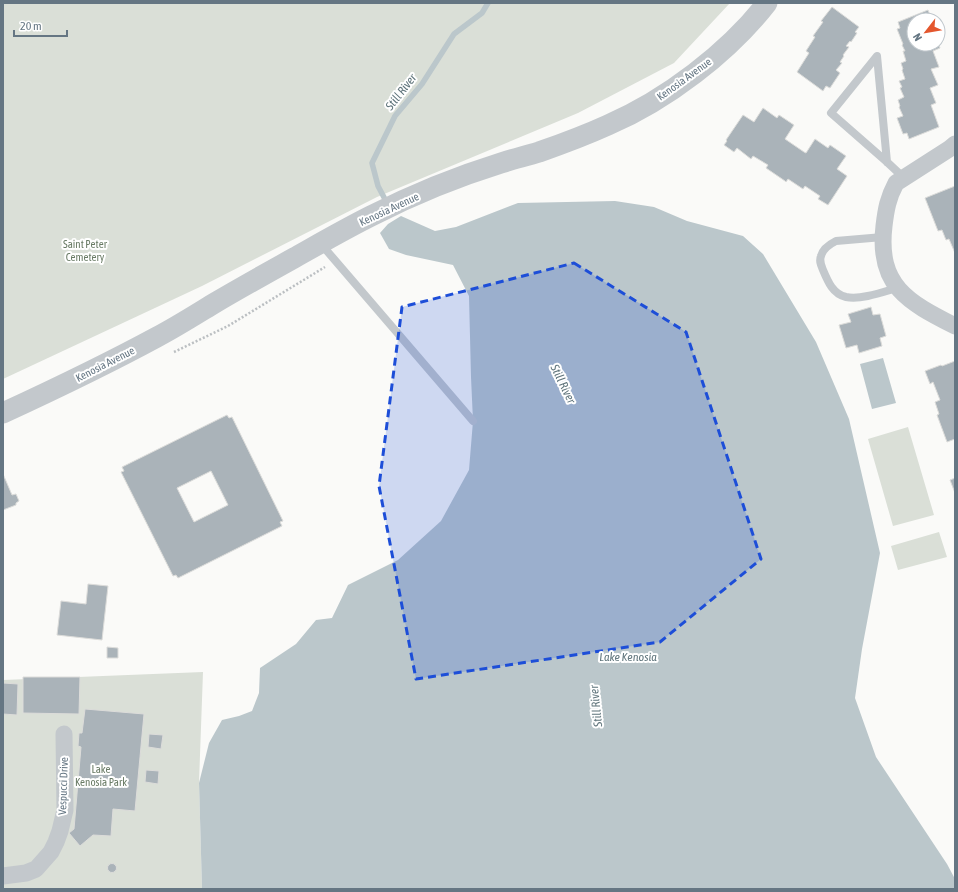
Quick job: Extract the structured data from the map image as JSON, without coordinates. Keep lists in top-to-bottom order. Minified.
{"streets":{"street":["Kenosia Avenue","Vespucci Drive"]},"water":["Still River","Lake Kenosia"],"parks":["Saint Peter Cemetery","Lake Kenosia Park"],"scale_bar":"20 m","north":"bottom left"}
